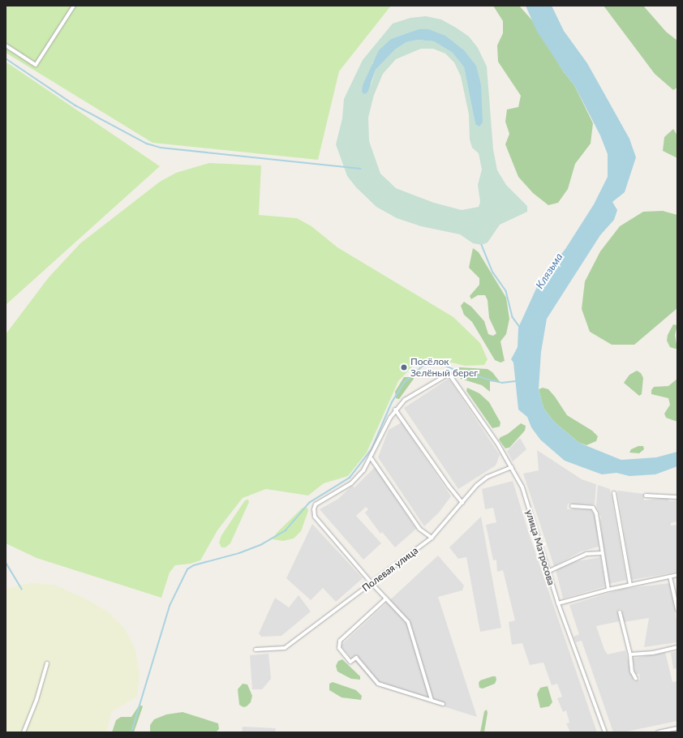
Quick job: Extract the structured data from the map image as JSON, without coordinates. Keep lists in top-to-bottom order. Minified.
{"streets":{"street":["улица Матросова","Полевая улица"]},"crossings":[["улица Матросова","Полевая улица"]],"water":["Клязьма"],"places":["Посёлок Зелёный берег"]}
